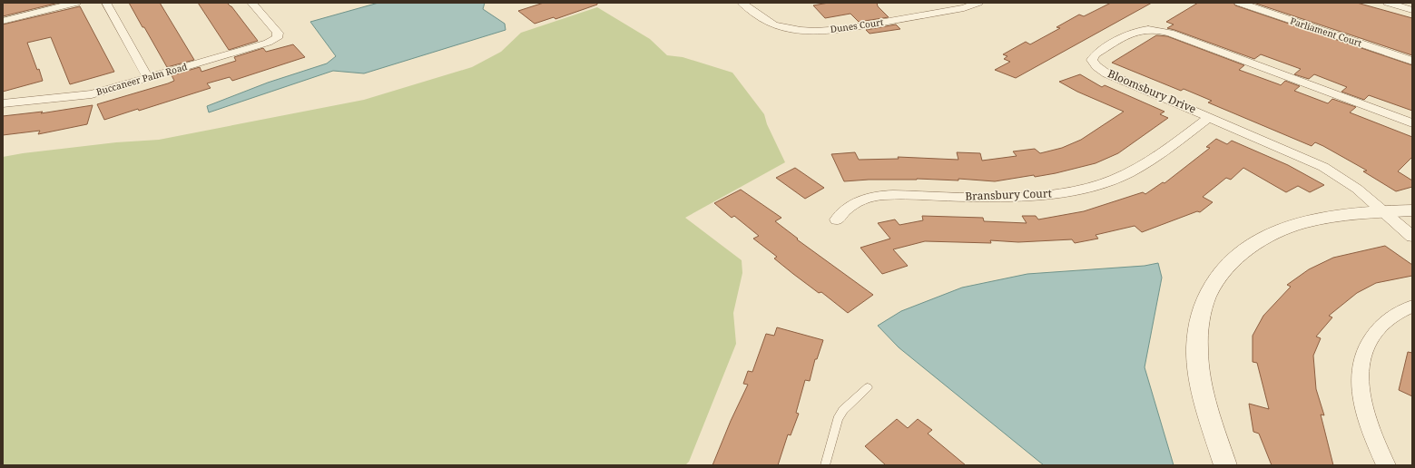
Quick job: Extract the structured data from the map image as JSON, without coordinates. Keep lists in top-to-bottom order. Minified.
{"streets":{"street":["Dunes Court","Parliament Court","Buccaneer Palm Road","Bloomsbury Drive","Bransbury Court"]},"crossings":[["Bloomsbury Drive","Bransbury Court"]]}
